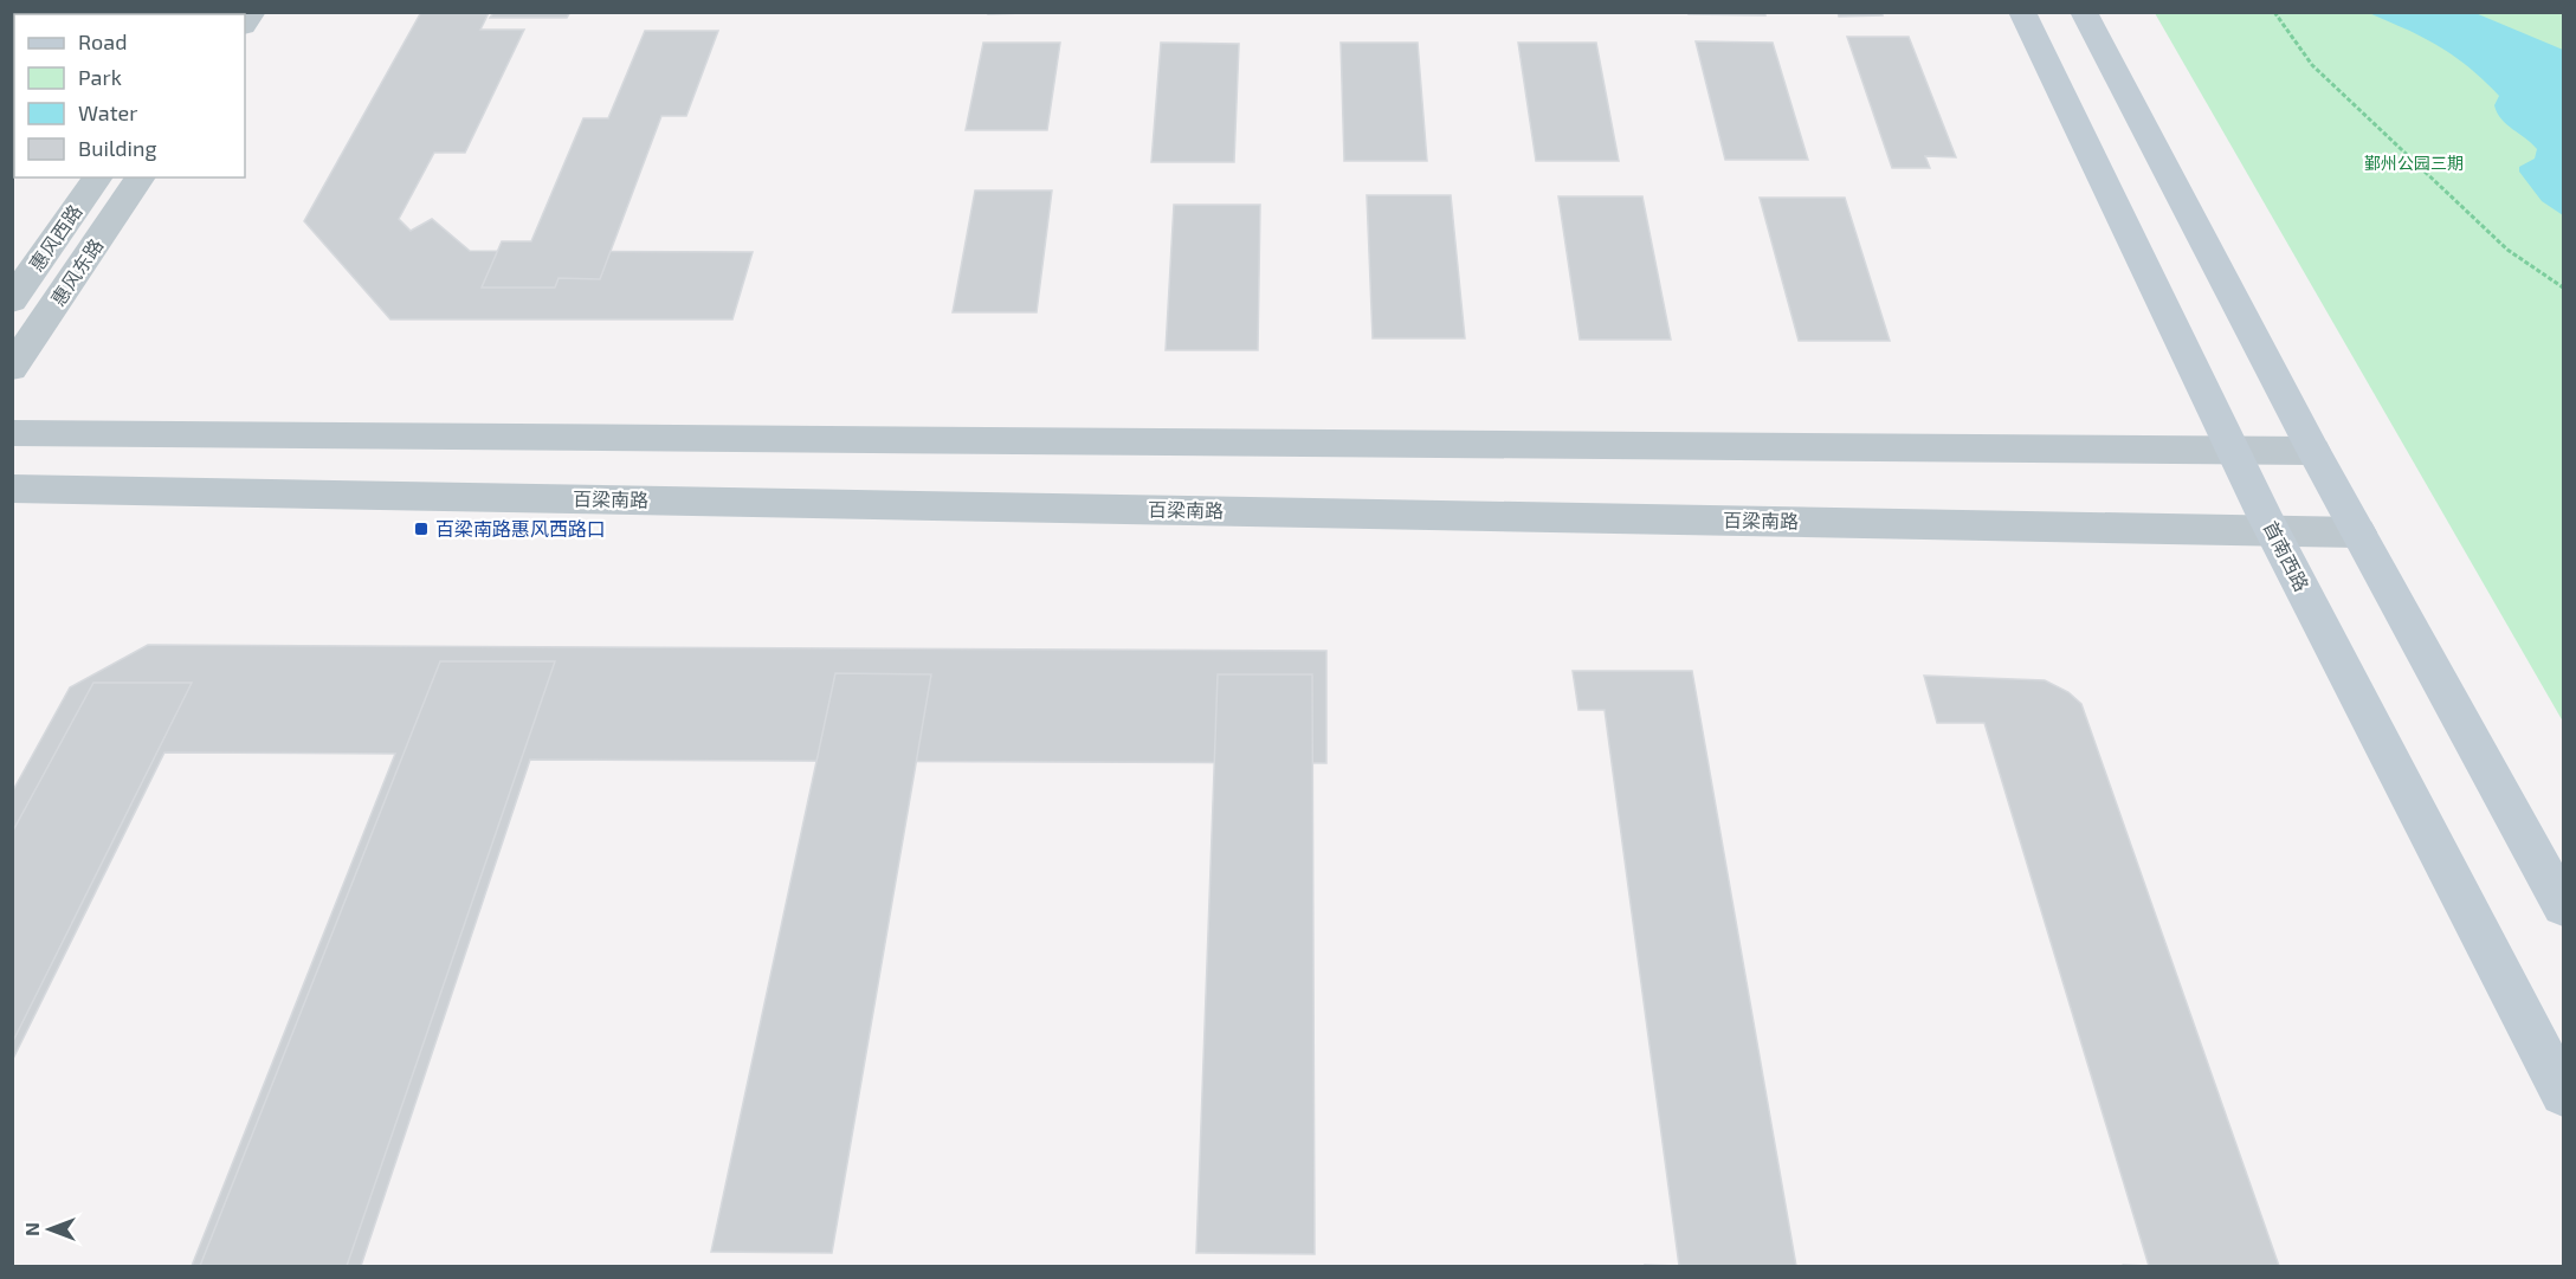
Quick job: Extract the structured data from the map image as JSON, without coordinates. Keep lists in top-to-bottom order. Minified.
{"streets":{"main road":["首南西路"],"street":["惠风西路","惠风东路","百梁南路"]},"crossings":[["百梁南路","首南西路"]],"parks":["鄞州公园三期"],"places":{"transit":["百梁南路惠风西路口"]},"legend":["Road","Park","Water","Building"],"north":"left"}
